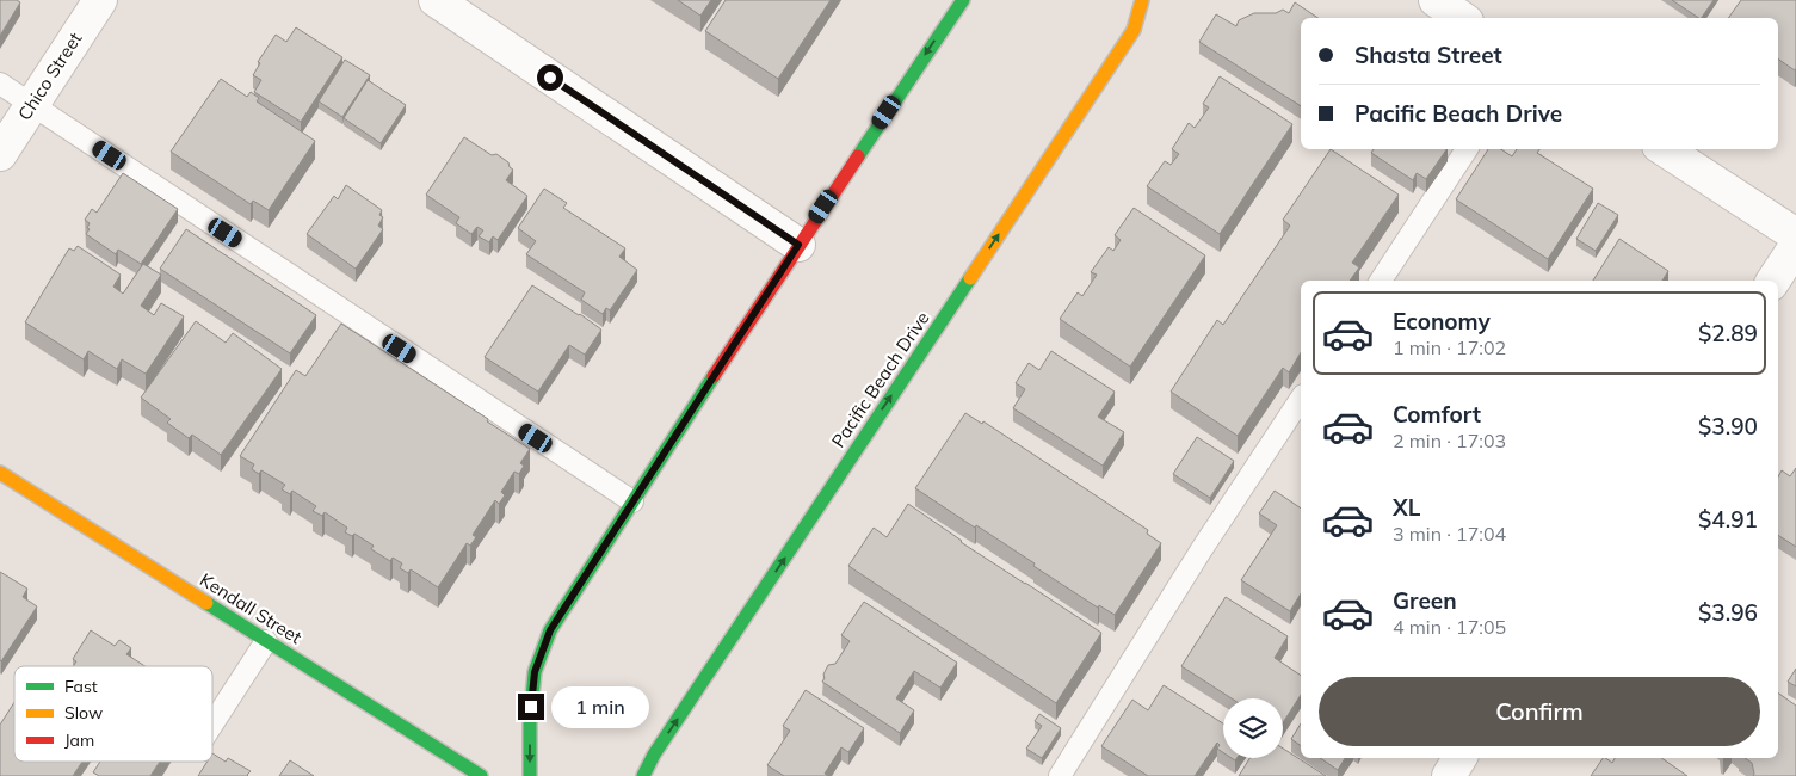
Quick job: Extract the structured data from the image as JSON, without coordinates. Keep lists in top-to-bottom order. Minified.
{"streets":{"street":["Chico Street","Pacific Beach Drive","Kendall Street"]},"one_way":["Pacific Beach Drive"],"legend":["Fast","Slow","Jam"],"page":{"banner":["Shasta Street","Pacific Beach Drive"],"list":[{"name":"Economy","note":"1 min · 17:02","value":"$2.89"},{"name":"Comfort","note":"2 min · 17:03","value":"$3.90"},{"name":"XL","note":"3 min · 17:04","value":"$4.91"},{"name":"Green","note":"4 min · 17:05","value":"$3.96"}],"buttons":"Confirm","bubble":"1 min"}}
